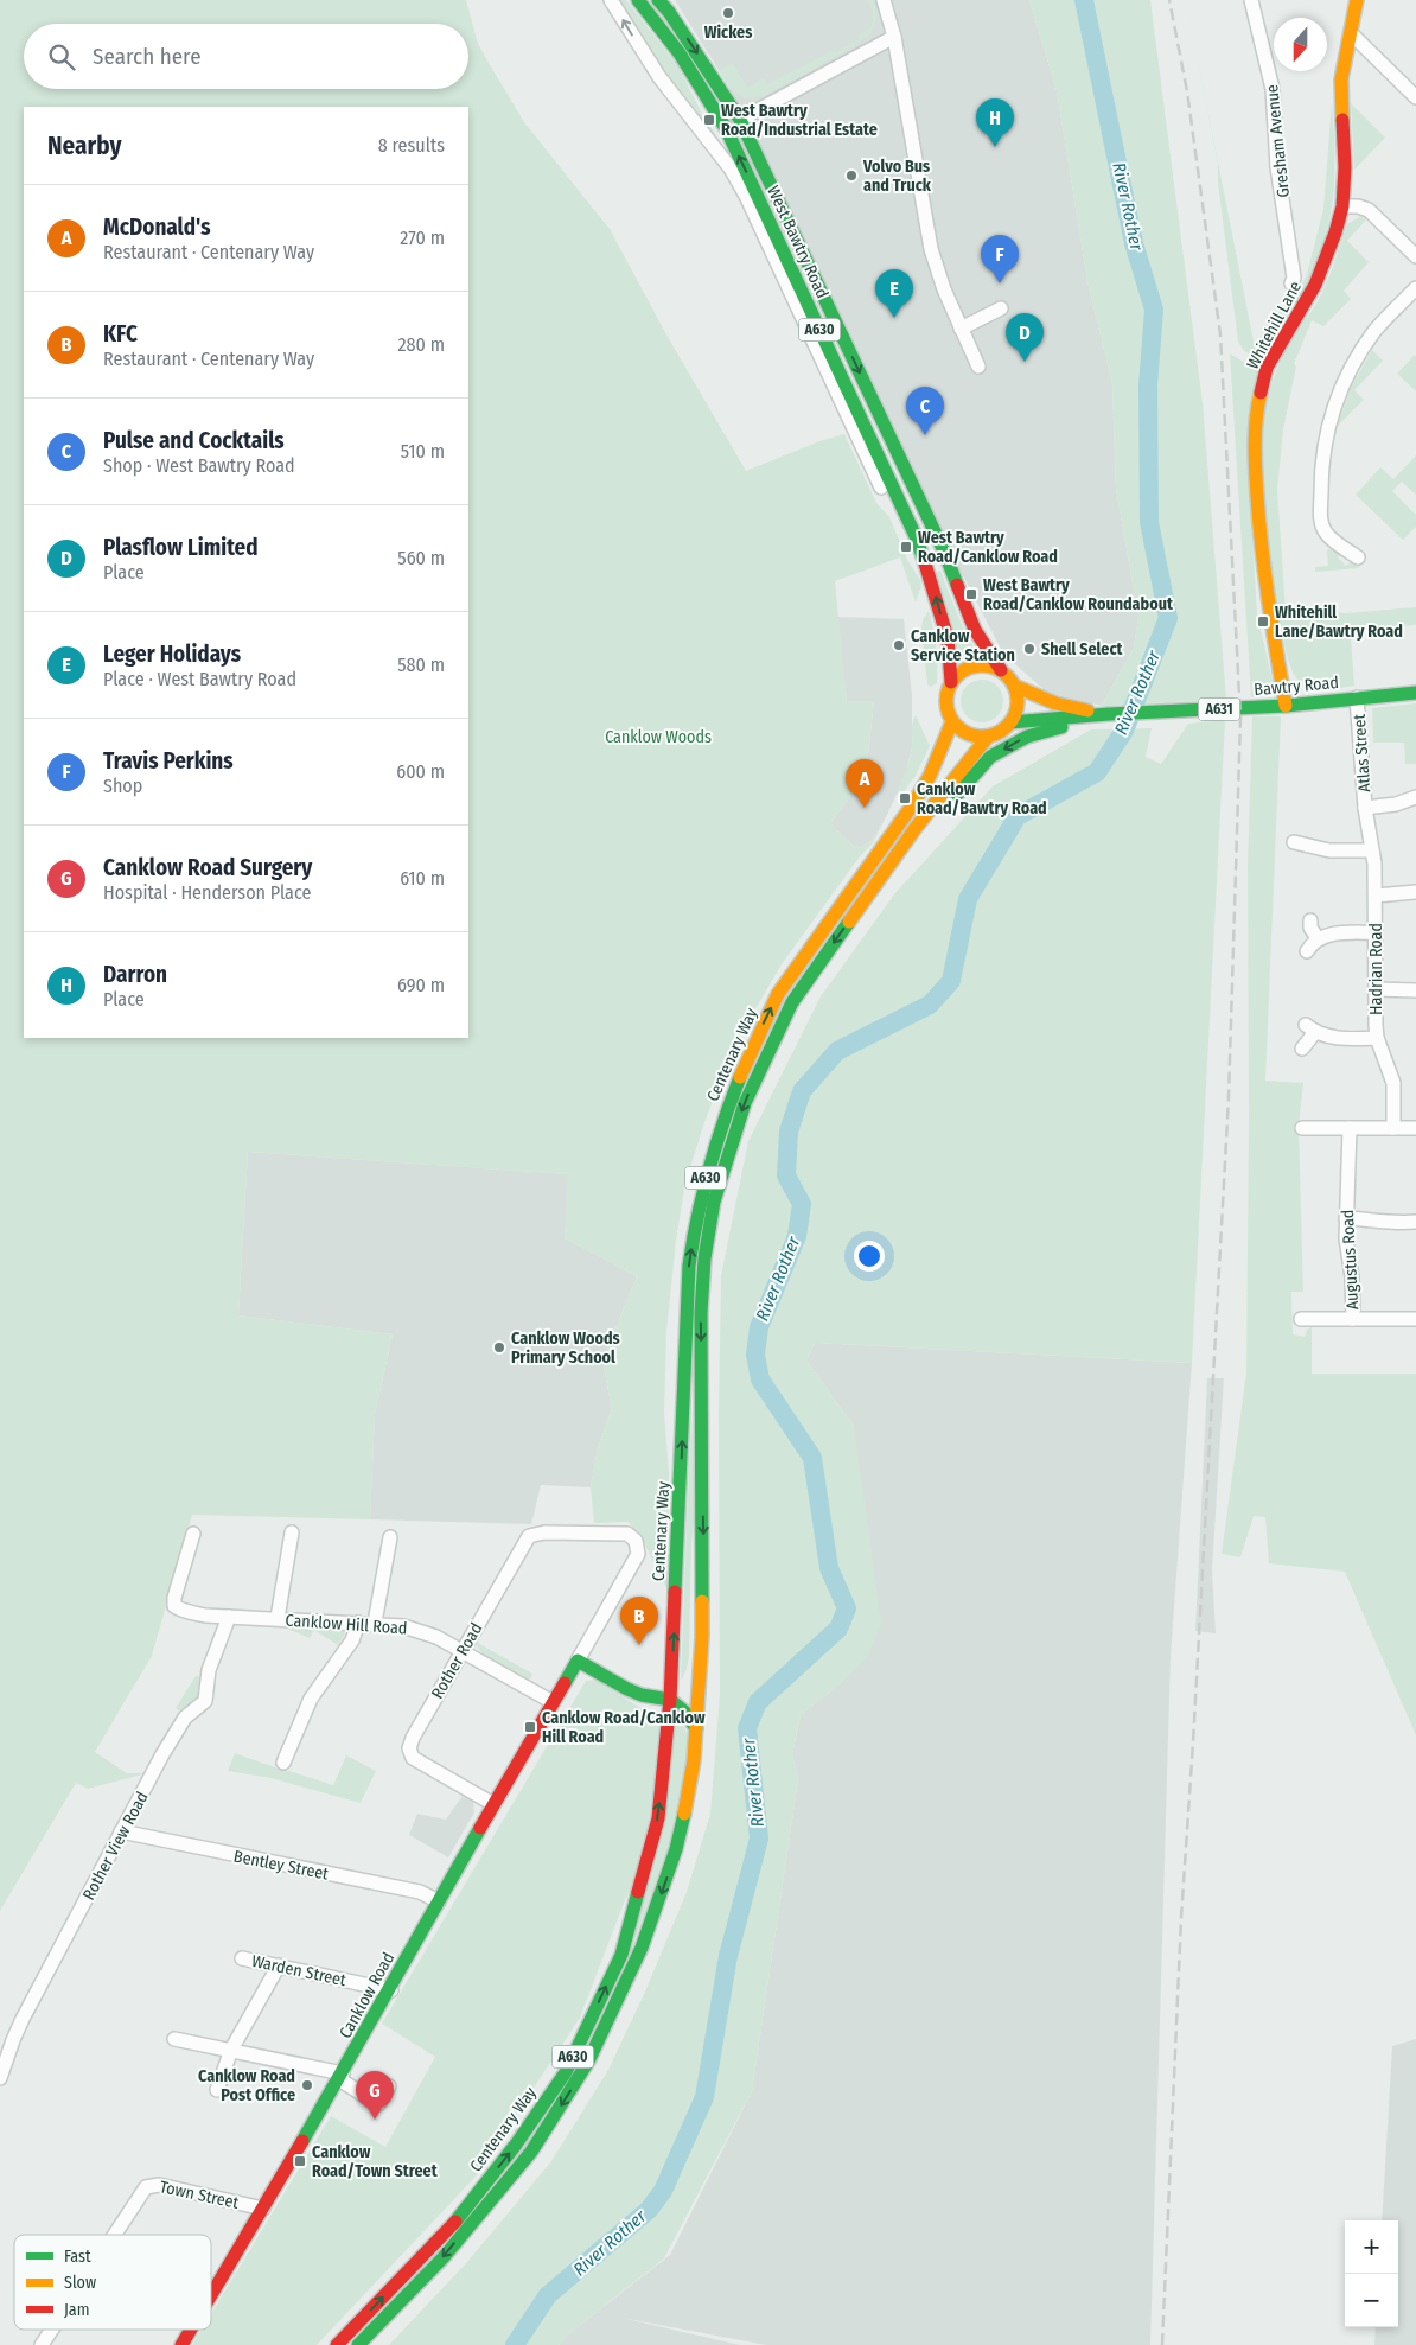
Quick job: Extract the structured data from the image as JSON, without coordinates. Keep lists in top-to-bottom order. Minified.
{"streets":{"main road":["West Bawtry Road","Whitehill Lane","A630","Bawtry Road","A631","Centenary Way","Canklow Road"],"street":["Gresham Avenue","Atlas Street","Hadrian Road","Augustus Road","Canklow Hill Road","Rother Road","Rother View Road","Bentley Street","Warden Street","Town Street"]},"crossings":[["West Bawtry Road","A630"],["West Bawtry Road","Bawtry Road"],["West Bawtry Road","Centenary Way"],["Whitehill Lane","Bawtry Road"],["A630","Bawtry Road"],["A630","Centenary Way"],["Bawtry Road","Atlas Street"],["Bawtry Road","Centenary Way"],["Atlas Street","Hadrian Road"],["Canklow Hill Road","Rother Road"],["Canklow Hill Road","Rother View Road"],["Canklow Hill Road","Canklow Road"],["Rother Road","Canklow Road"],["Rother View Road","Bentley Street"],["Bentley Street","Canklow Road"],["Warden Street","Canklow Road"],["Canklow Road","Town Street"]],"water":["River Rother"],"parks":["Canklow Woods"],"places":{"other":["Wickes","Volvo Bus and Truck","Canklow Service Station","Shell Select","Canklow Woods Primary School","Canklow Road Post Office"],"transit":["West Bawtry Road/Industrial Estate","West Bawtry Road/Canklow Road","West Bawtry Road/Canklow Roundabout","Whitehill Lane/Bawtry Road","Canklow Road/Bawtry Road","Canklow Road/Canklow Hill Road","Canklow Road/Town Street"]},"legend":["Fast","Slow","Jam"],"north":"bottom","page":{"search":"Search here","pins":["H","F","E","D","C","A","B","G"],"heading":["Nearby","8 results"],"list":[{"mark":"A","name":"McDonald's","note":"Restaurant · Centenary Way","value":"270 m"},{"mark":"B","name":"KFC","note":"Restaurant · Centenary Way","value":"280 m"},{"mark":"C","name":"Pulse and Cocktails","note":"Shop · West Bawtry Road","value":"510 m"},{"mark":"D","name":"Plasflow Limited","note":"Place","value":"560 m"},{"mark":"E","name":"Leger Holidays","note":"Place · West Bawtry Road","value":"580 m"},{"mark":"F","name":"Travis Perkins","note":"Shop","value":"600 m"},{"mark":"G","name":"Canklow Road Surgery","note":"Hospital · Henderson Place","value":"610 m"},{"mark":"H","name":"Darron","note":"Place","value":"690 m"}],"map_buttons":["+","−"]}}
